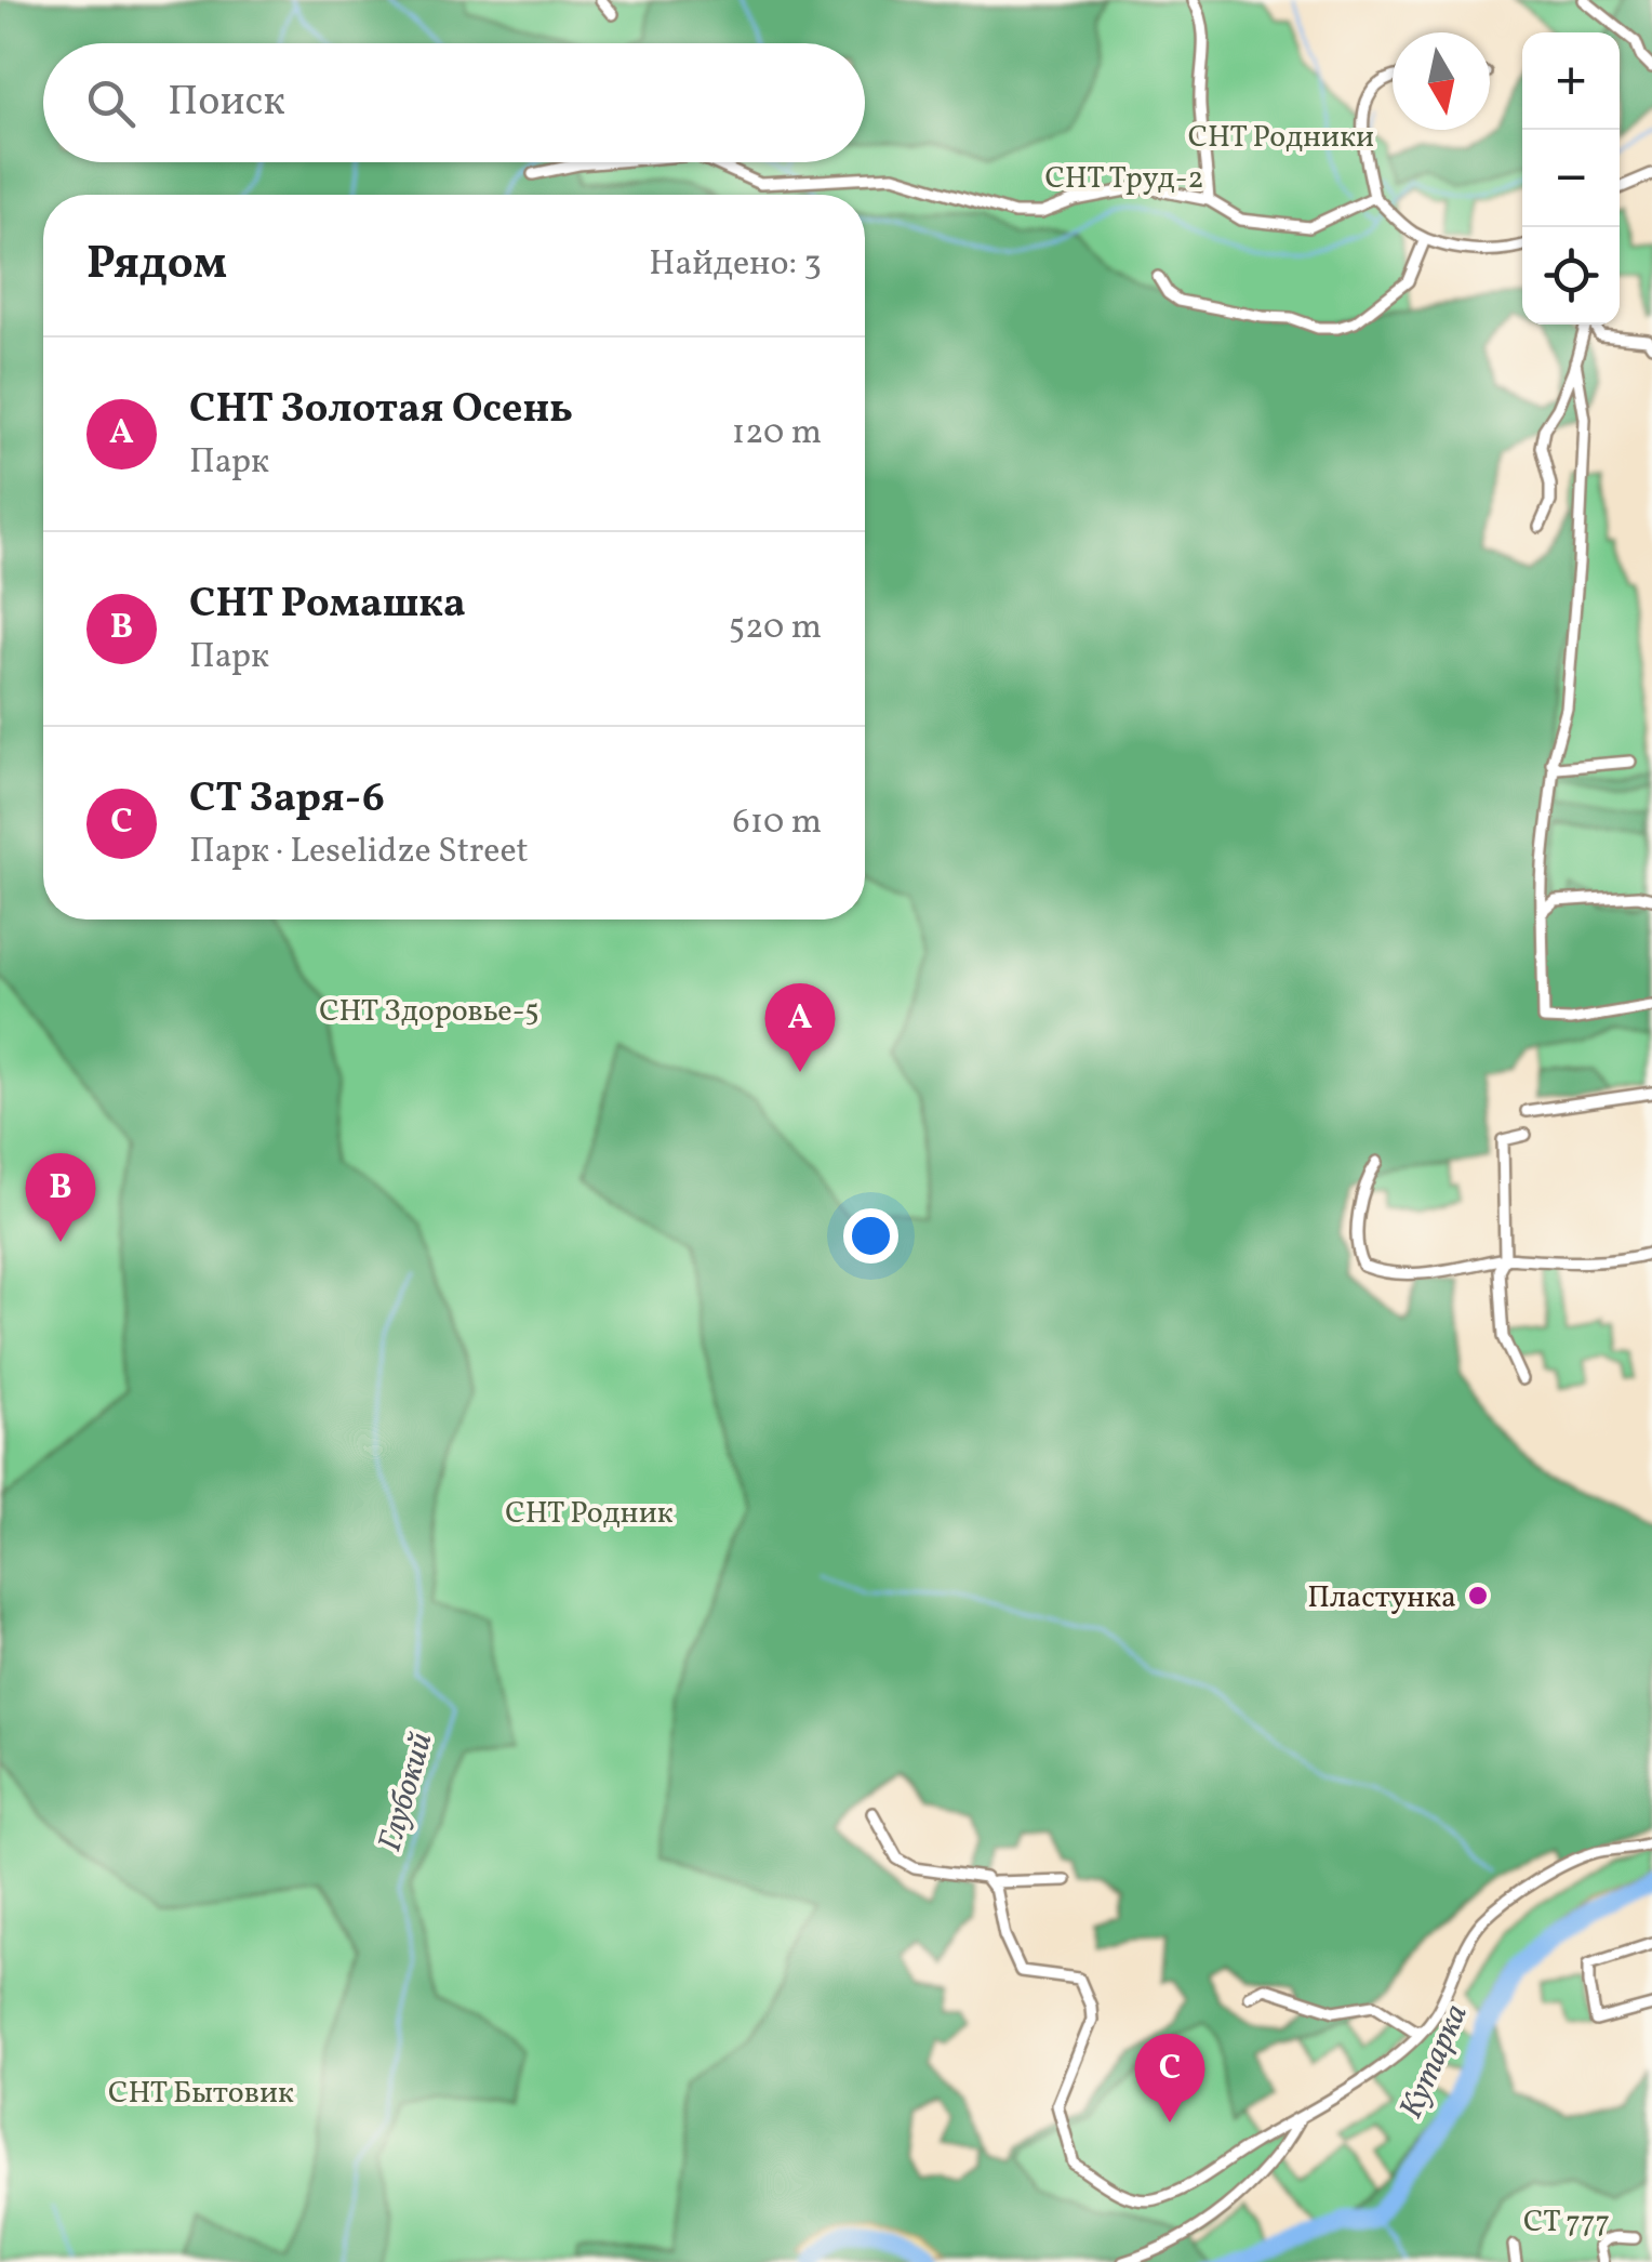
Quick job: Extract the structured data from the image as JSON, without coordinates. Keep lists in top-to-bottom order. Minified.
{"water":["Глубокий","Кутарка"],"parks":["СНТ Родники","СНТ Труд-2","СНТ Здоровье-5","СНТ Родник","СНТ Бытовик","СТ 777"],"places":["Пластунка"],"north":"bottom","page":{"map_buttons":["+","−"],"search":"Поиск","heading":["Рядом","Найдено: 3"],"list":[{"mark":"A","name":"СНТ Золотая Осень","note":"Парк","value":"120 m"},{"mark":"B","name":"СНТ Ромашка","note":"Парк","value":"520 m"},{"mark":"C","name":"СТ Заря-6","note":"Парк · Leselidze Street","value":"610 m"}],"pins":["A","B","C"]}}
